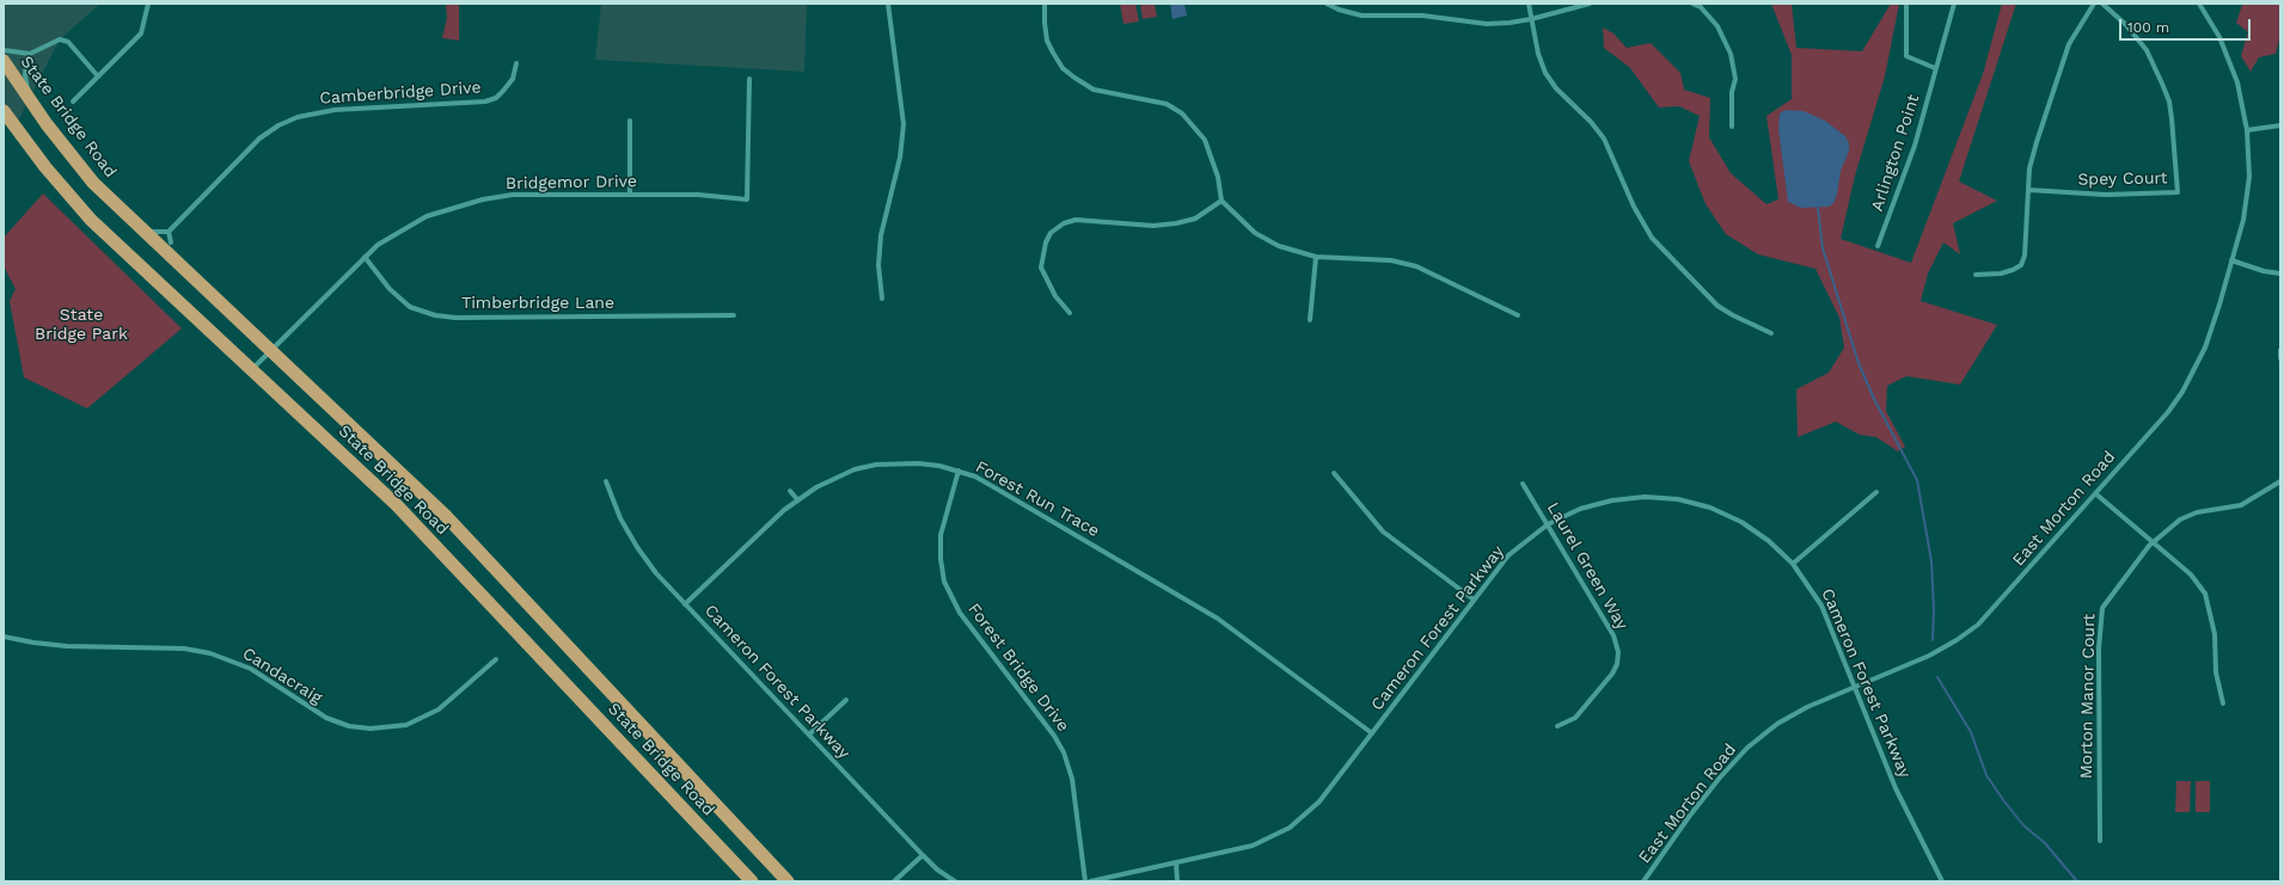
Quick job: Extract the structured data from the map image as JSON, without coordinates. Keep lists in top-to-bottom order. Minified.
{"streets":{"highway":["State Bridge Road"],"street":["Camberbridge Drive","Arlington Point","Spey Court","Bridgemor Drive","Timberbridge Lane","Forest Run Trace","East Morton Road","Laurel Green Way","Cameron Forest Parkway","Forest Bridge Drive","Candacraig","Morton Manor Court"]},"crossings":[["Camberbridge Drive","State Bridge Road"],["State Bridge Road","Bridgemor Drive"],["Bridgemor Drive","Timberbridge Lane"],["Forest Run Trace","Cameron Forest Parkway"],["Forest Run Trace","Forest Bridge Drive"],["East Morton Road","Cameron Forest Parkway"],["Laurel Green Way","Cameron Forest Parkway"]],"parks":["State Bridge Park"],"scale_bar":"100 m"}
